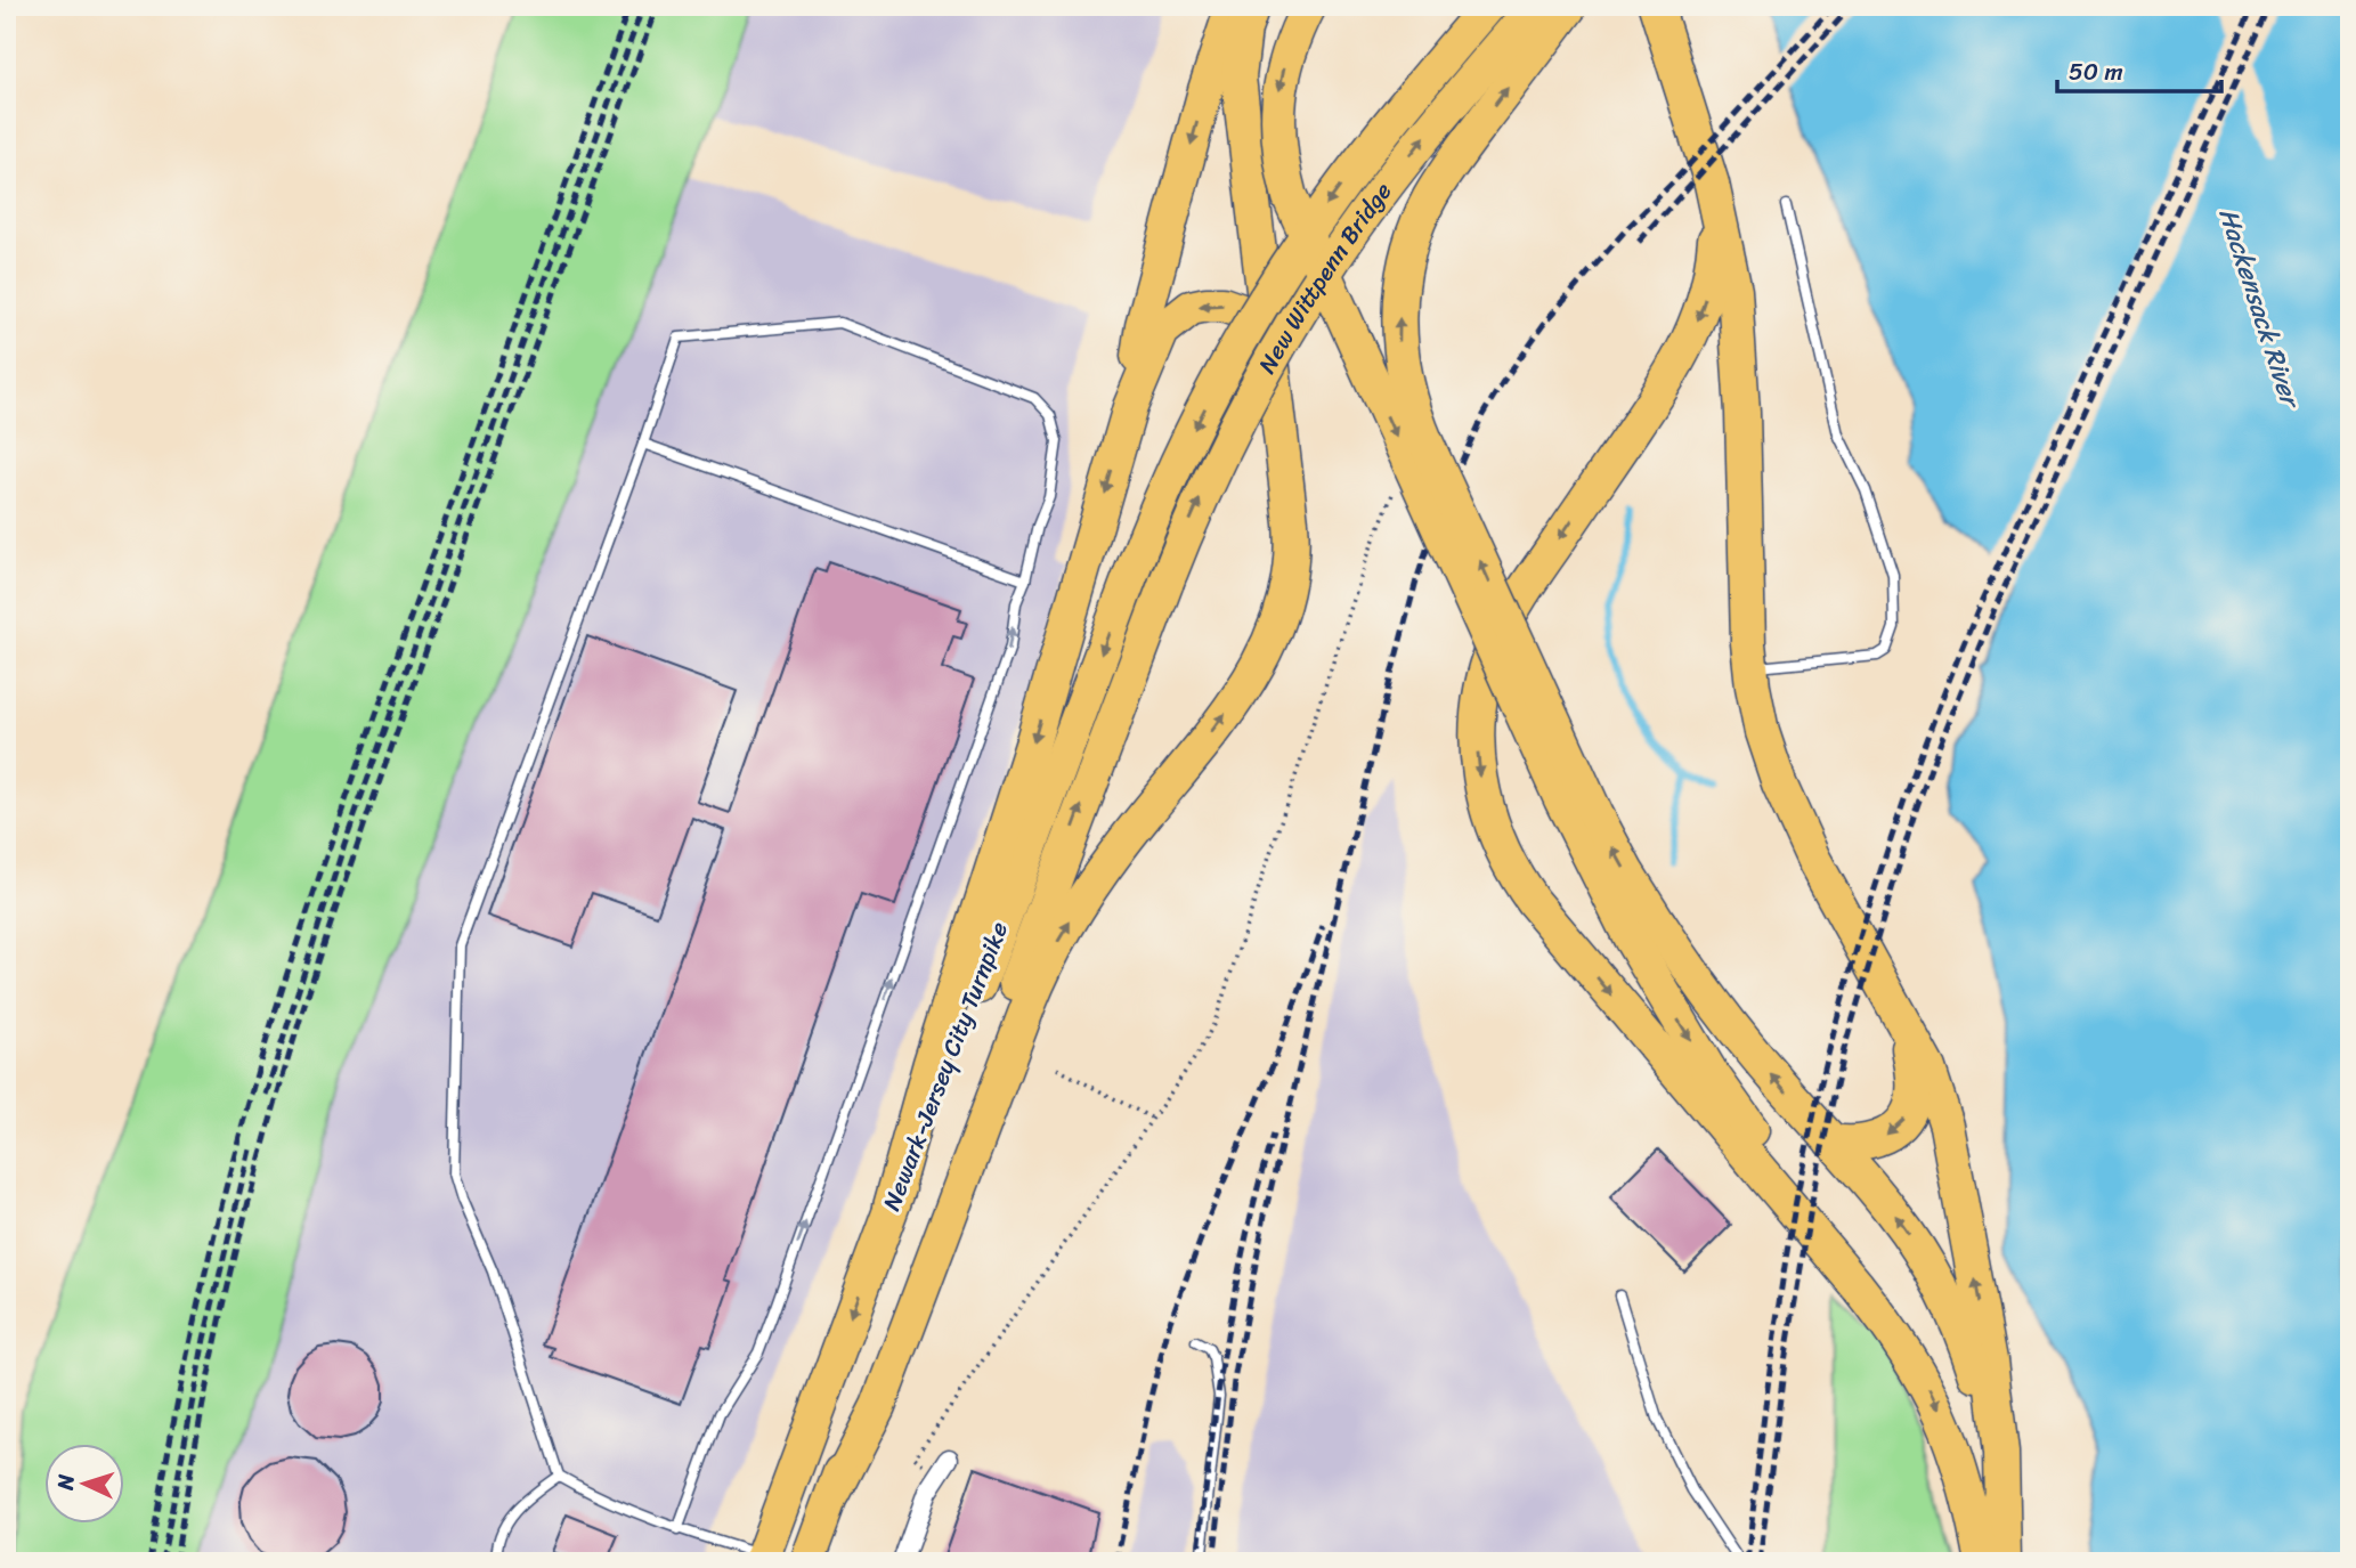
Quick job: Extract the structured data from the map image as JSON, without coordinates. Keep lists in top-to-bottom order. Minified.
{"streets":{"highway":["New Wittpenn Bridge","Newark-Jersey City Turnpike"]},"crossings":[["New Wittpenn Bridge","Newark-Jersey City Turnpike"]],"water":["Hackensack River"],"scale_bar":"50 m","north":"left"}
